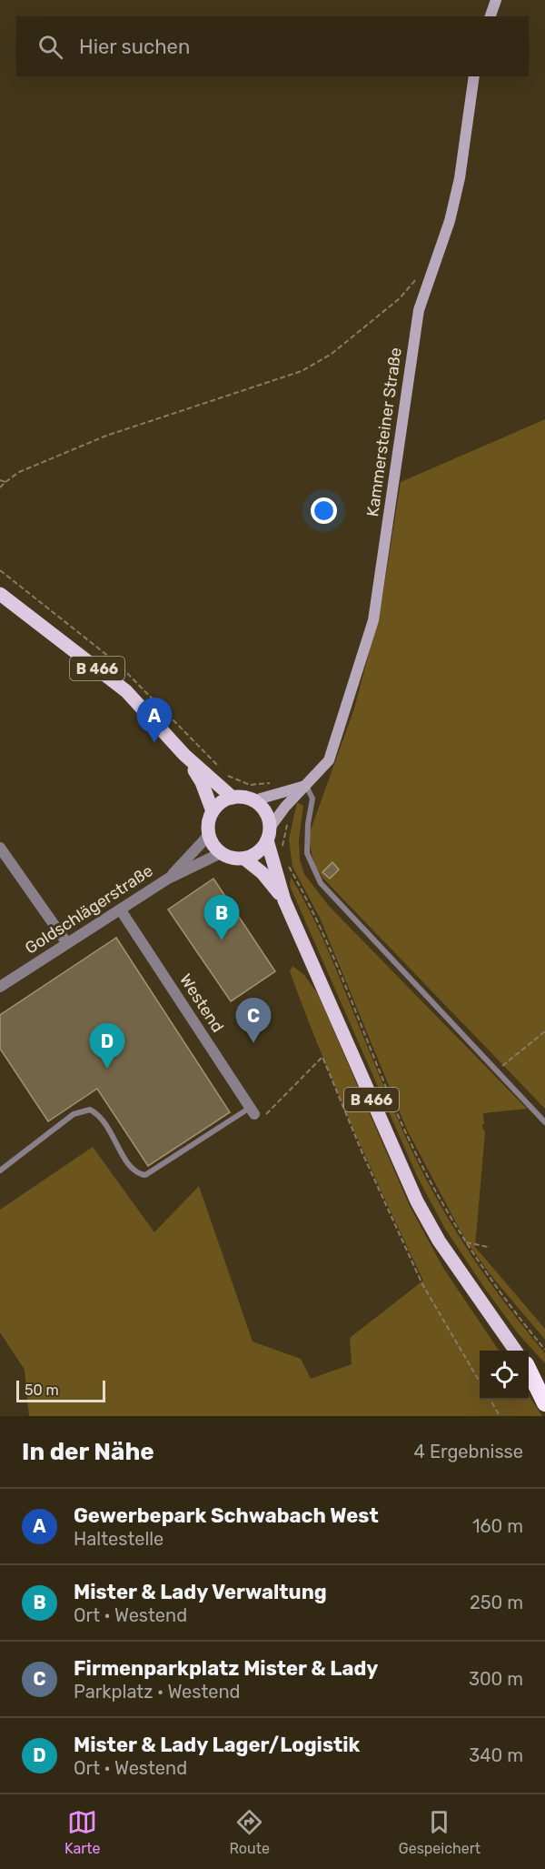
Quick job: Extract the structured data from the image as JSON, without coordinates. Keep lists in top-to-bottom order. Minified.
{"streets":{"main road":["B 466"],"street":["Kammersteiner Straße","Goldschlägerstraße","Westend"]},"crossings":[["Kammersteiner Straße","B 466"],["Kammersteiner Straße","Goldschlägerstraße"],["B 466","Goldschlägerstraße"],["Goldschlägerstraße","Westend"]],"scale_bar":"50 m","page":{"search":"Hier suchen","pins":["A","B","C","D"],"scale":"50 m","heading":["In der Nähe","4 Ergebnisse"],"list":[{"mark":"A","name":"Gewerbepark Schwabach West","note":"Haltestelle","value":"160 m"},{"mark":"B","name":"Mister & Lady Verwaltung","note":"Ort · Westend","value":"250 m"},{"mark":"C","name":"Firmenparkplatz Mister & Lady","note":"Parkplatz · Westend","value":"300 m"},{"mark":"D","name":"Mister & Lady Lager/Logistik","note":"Ort · Westend","value":"340 m"}],"nav":["Karte","Route","Gespeichert"]}}
